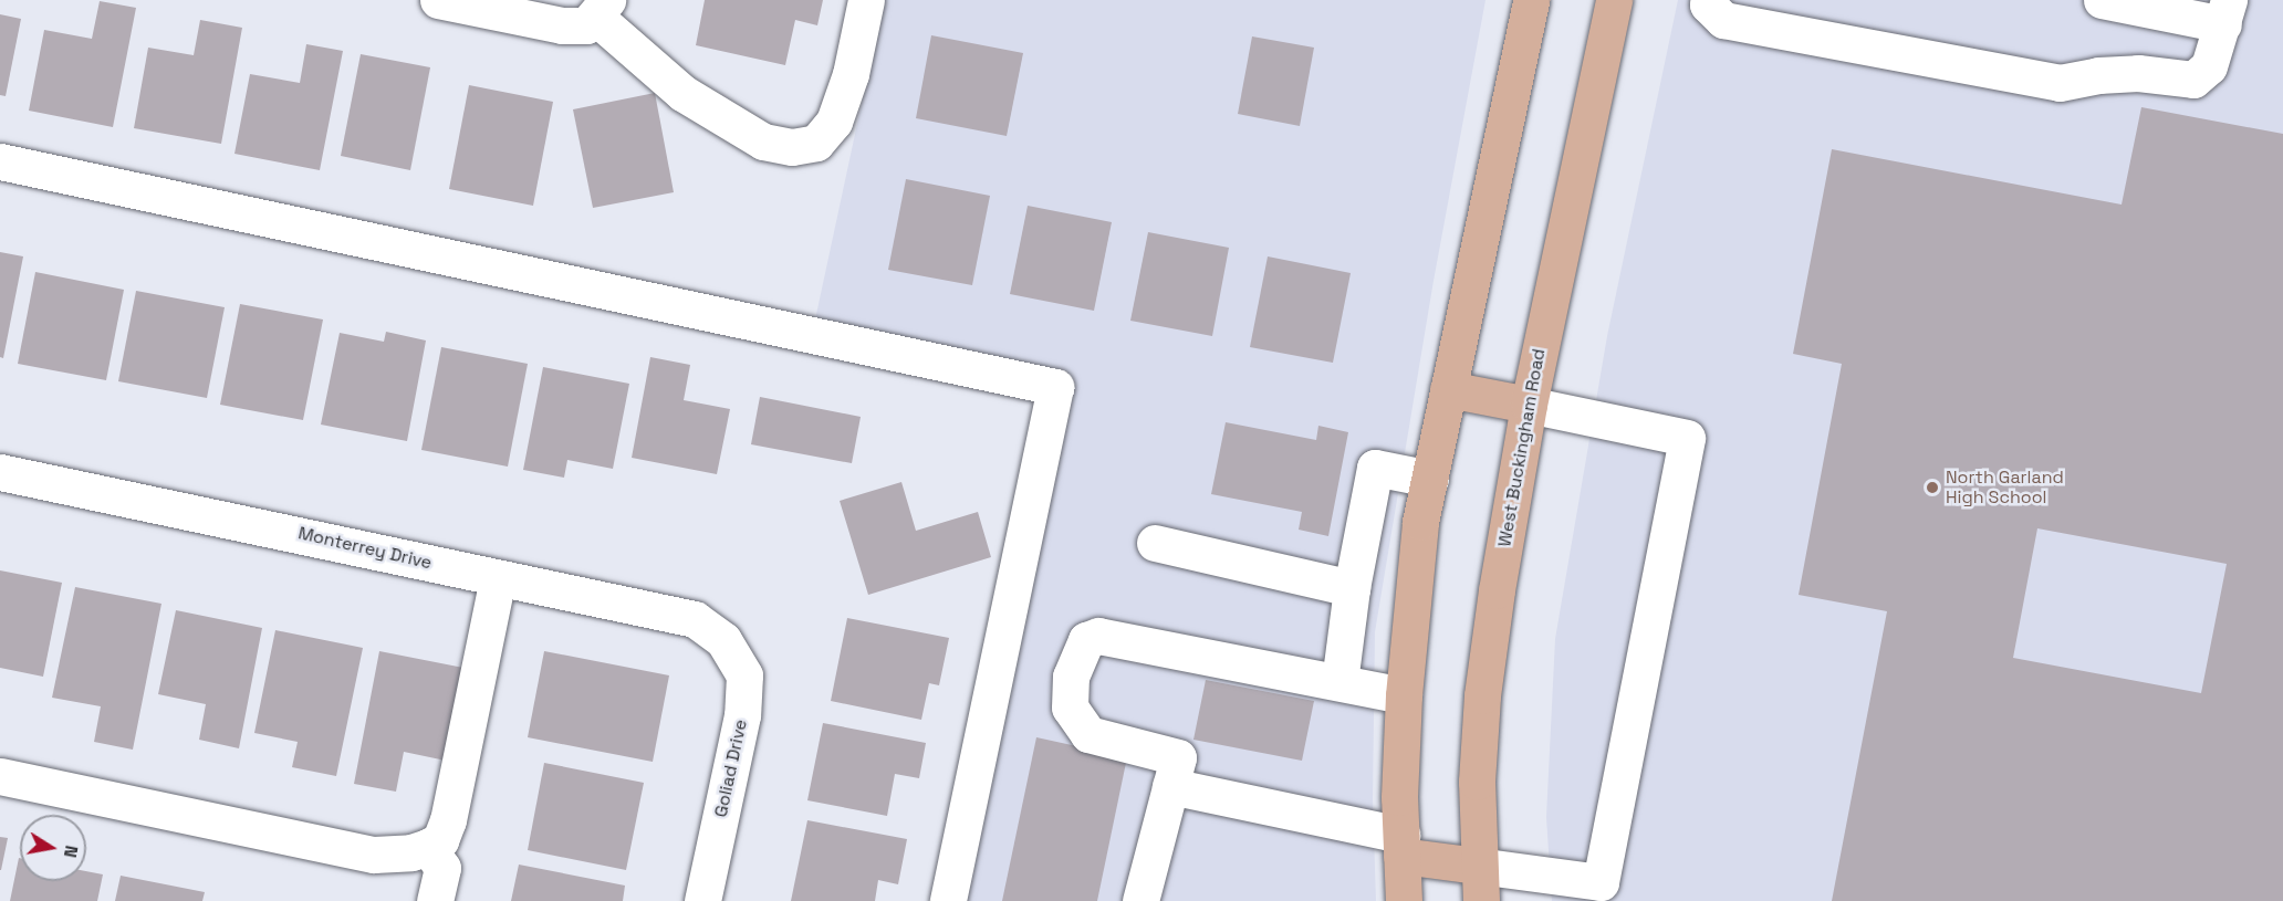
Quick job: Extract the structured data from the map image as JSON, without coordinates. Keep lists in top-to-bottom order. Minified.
{"streets":{"main road":["West Buckingham Road"],"street":["Monterrey Drive","Goliad Drive"]},"crossings":[["Monterrey Drive","Goliad Drive"]],"places":["North Garland High School"],"north":"right"}
